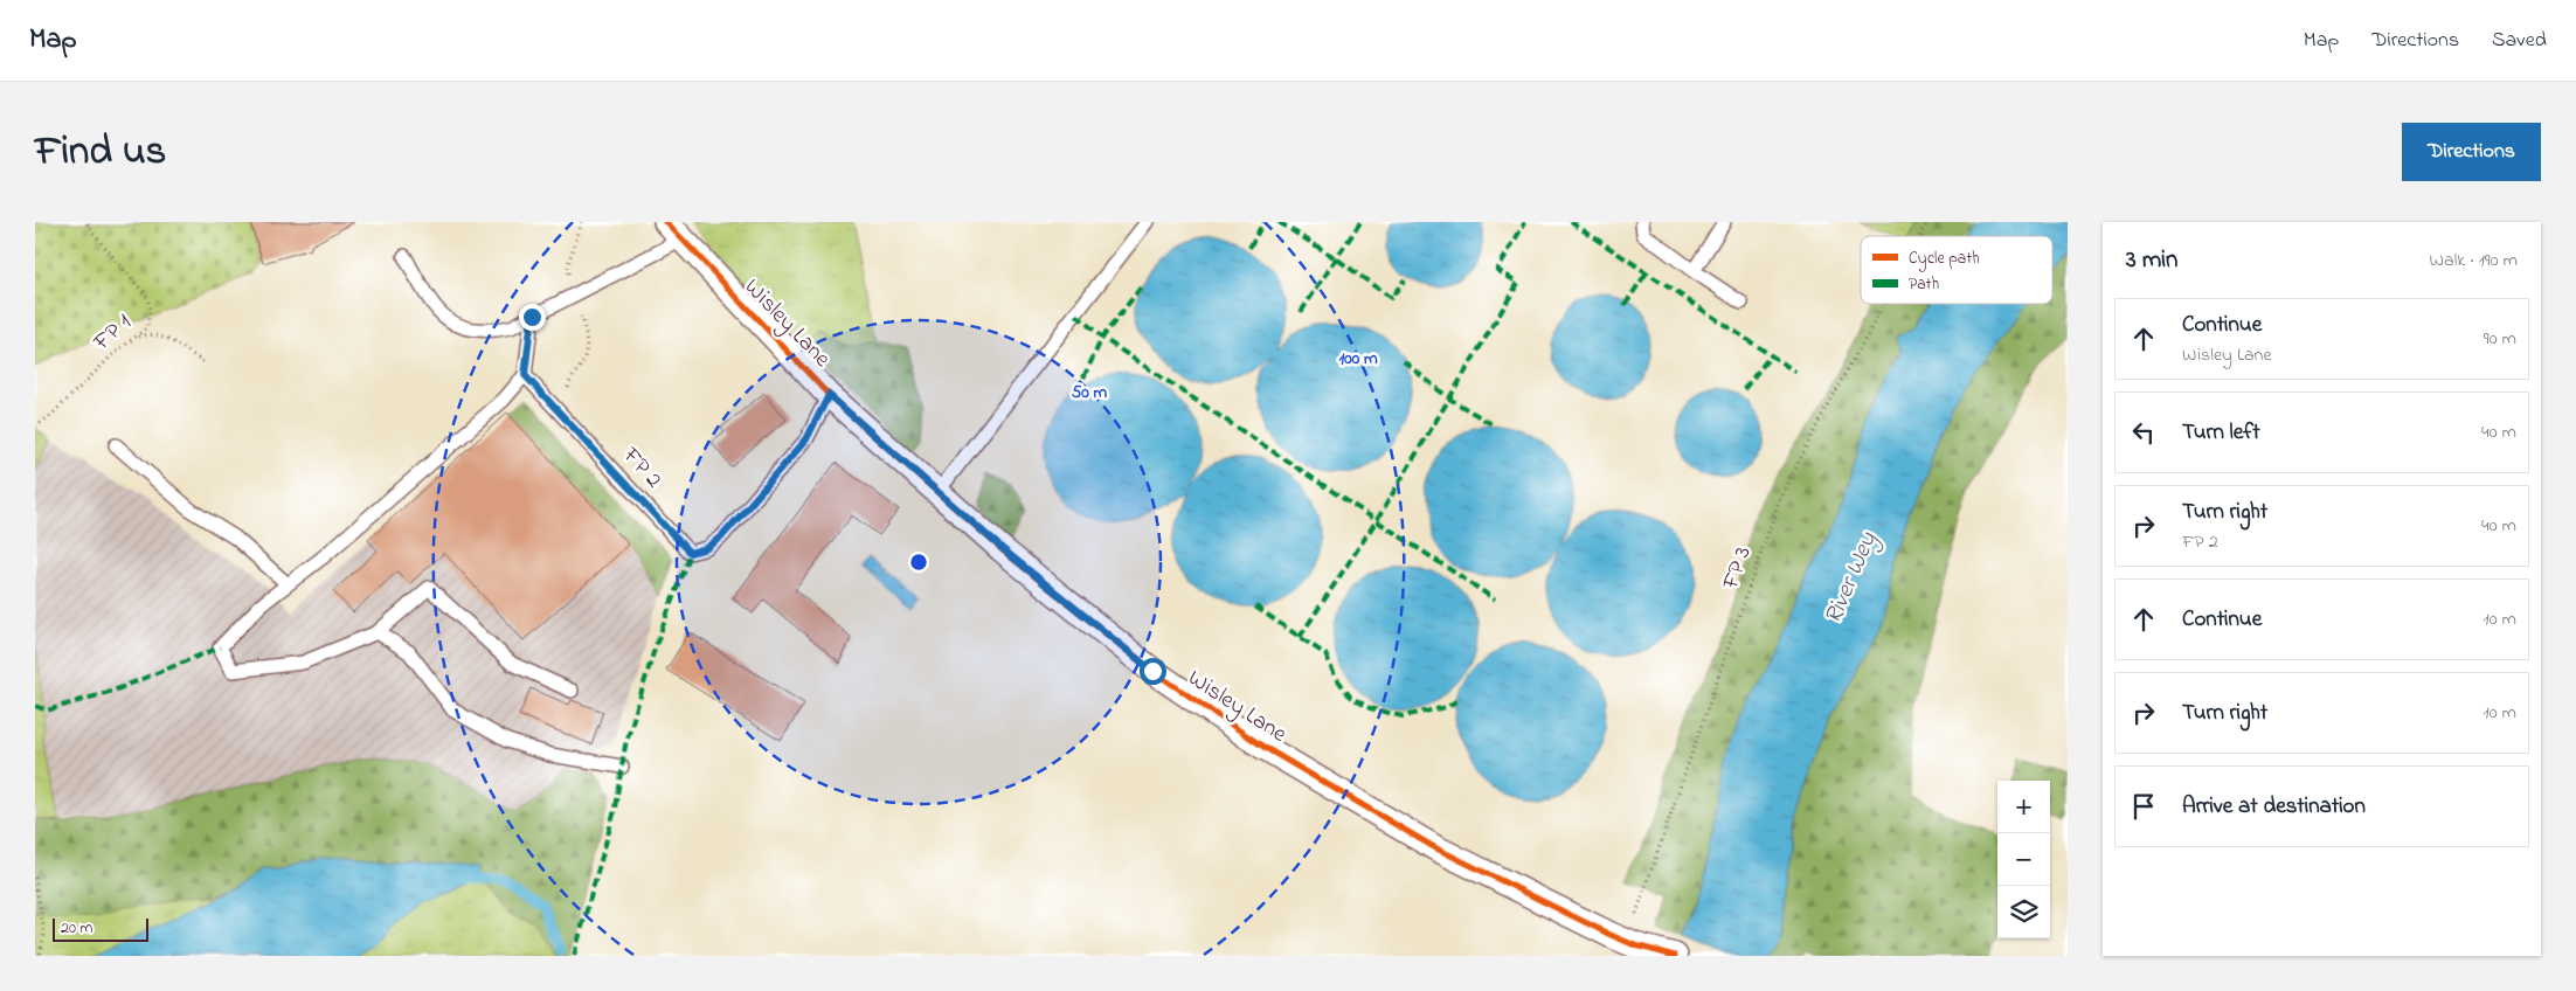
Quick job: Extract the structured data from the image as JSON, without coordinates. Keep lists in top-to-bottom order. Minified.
{"streets":{"street":["Wisley Lane"],"lane":["FP 2"],"path":["FP 1","FP 3"]},"crossings":[["Wisley Lane","FP 2"],["Wisley Lane","FP 3"]],"water":["River Wey"],"legend":["Cycle path","Path"],"scale_bar":"20 m","page":{"header":"Map","nav":["Map","Directions","Saved"],"title":"Find us","buttons":"Directions","heading":["3 min","Walk · 190 m"],"list":[["Continue","Wisley Lane","90 m"],["Turn left","40 m"],["Turn right","FP 2","40 m"],["Continue","10 m"],["Turn right","10 m"],"Arrive at destination"],"map_buttons":["+","−"],"scale":"20 m"},"rings":["100 m","50 m"]}
